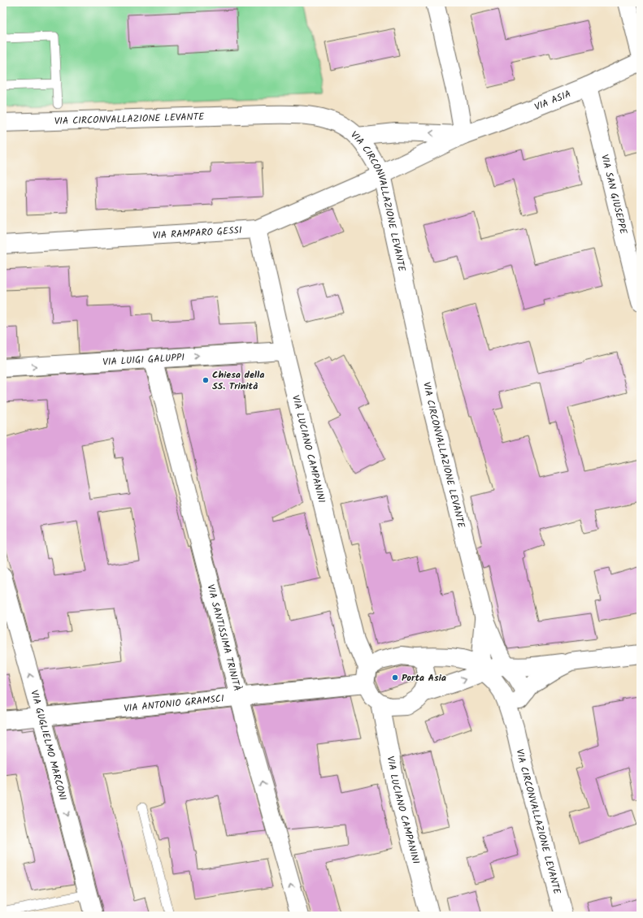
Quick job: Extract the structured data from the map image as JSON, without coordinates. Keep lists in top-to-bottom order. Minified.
{"streets":{"street":["VIA ASIA","VIA CIRCONVALLAZIONE LEVANTE","VIA SAN GIUSEPPE","VIA RAMPARO GESSI","VIA LUIGI GALUPPI","VIA LUCIANO CAMPANINI","VIA SANTISSIMA TRINITÀ","VIA ANTONIO GRAMSCI","VIA GUGLIELMO MARCONI"]},"crossings":[["VIA ASIA","VIA CIRCONVALLAZIONE LEVANTE"],["VIA ASIA","VIA SAN GIUSEPPE"],["VIA ASIA","VIA RAMPARO GESSI"],["VIA CIRCONVALLAZIONE LEVANTE","VIA RAMPARO GESSI"],["VIA RAMPARO GESSI","VIA LUCIANO CAMPANINI"],["VIA LUIGI GALUPPI","VIA LUCIANO CAMPANINI"],["VIA LUIGI GALUPPI","VIA SANTISSIMA TRINITÀ"],["VIA LUCIANO CAMPANINI","VIA ANTONIO GRAMSCI"],["VIA SANTISSIMA TRINITÀ","VIA ANTONIO GRAMSCI"],["VIA ANTONIO GRAMSCI","VIA GUGLIELMO MARCONI"]],"one_way":["VIA LUIGI GALUPPI","VIA SANTISSIMA TRINITÀ"],"places":["Chiesa della SS. Trinità","Porta Asia"]}
